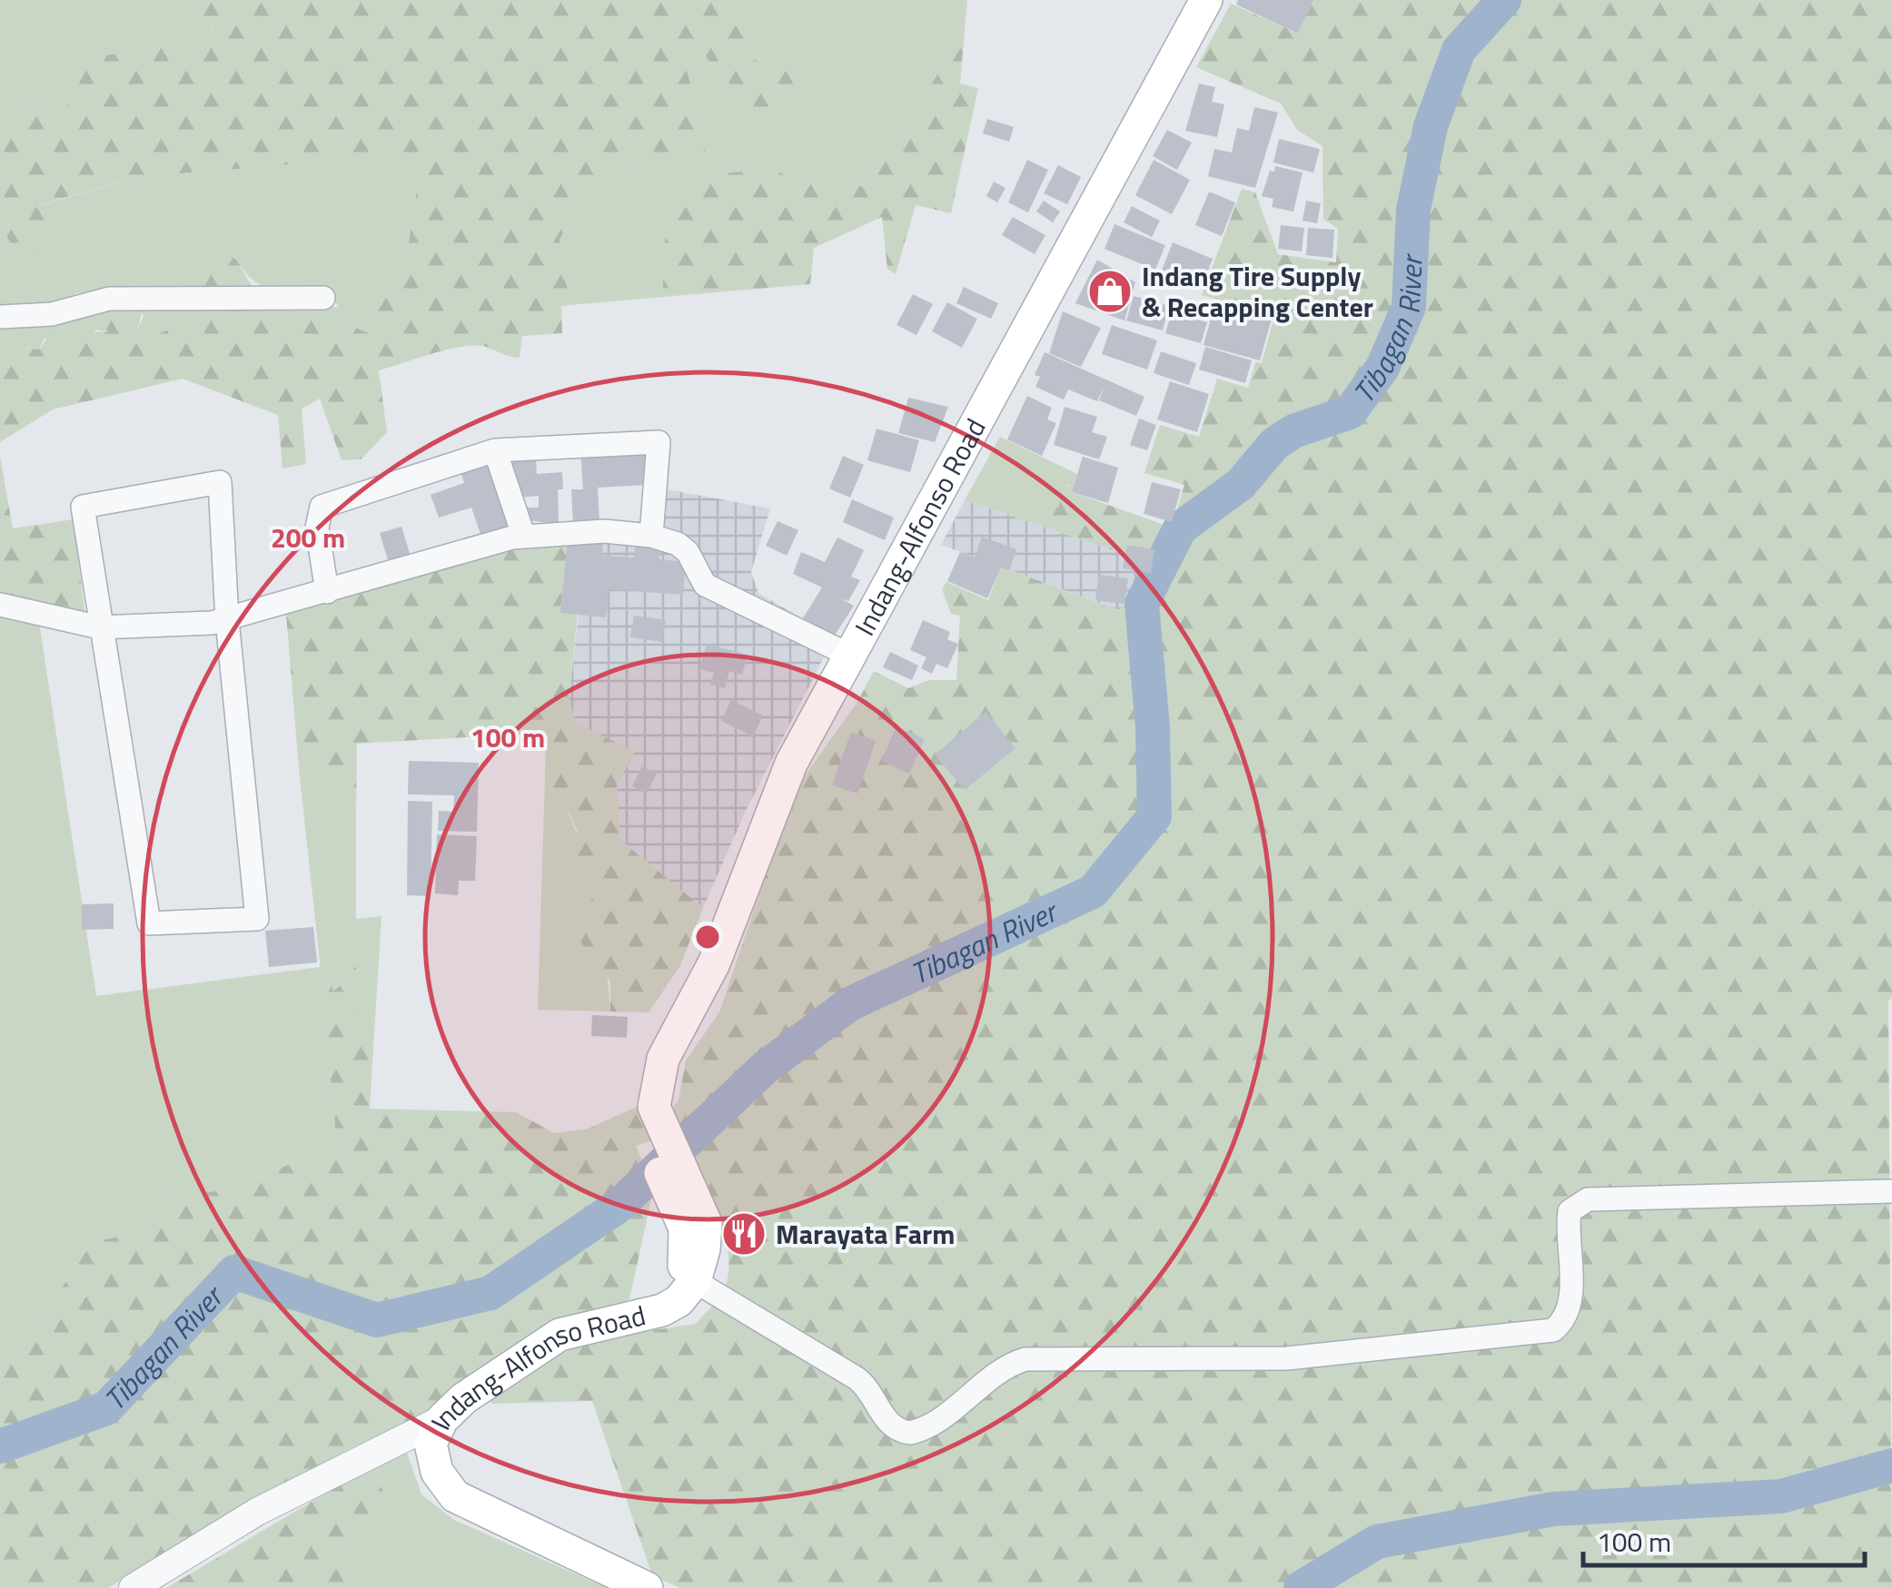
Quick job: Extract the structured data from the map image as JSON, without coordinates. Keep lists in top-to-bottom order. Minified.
{"streets":{"main road":["Indang-Alfonso Road"]},"water":["Tibagan River"],"places":{"shop":["Indang Tire Supply & Recapping Center"],"restaurant":["Marayata Farm"]},"scale_bar":"100 m","rings":["200 m","100 m"]}
